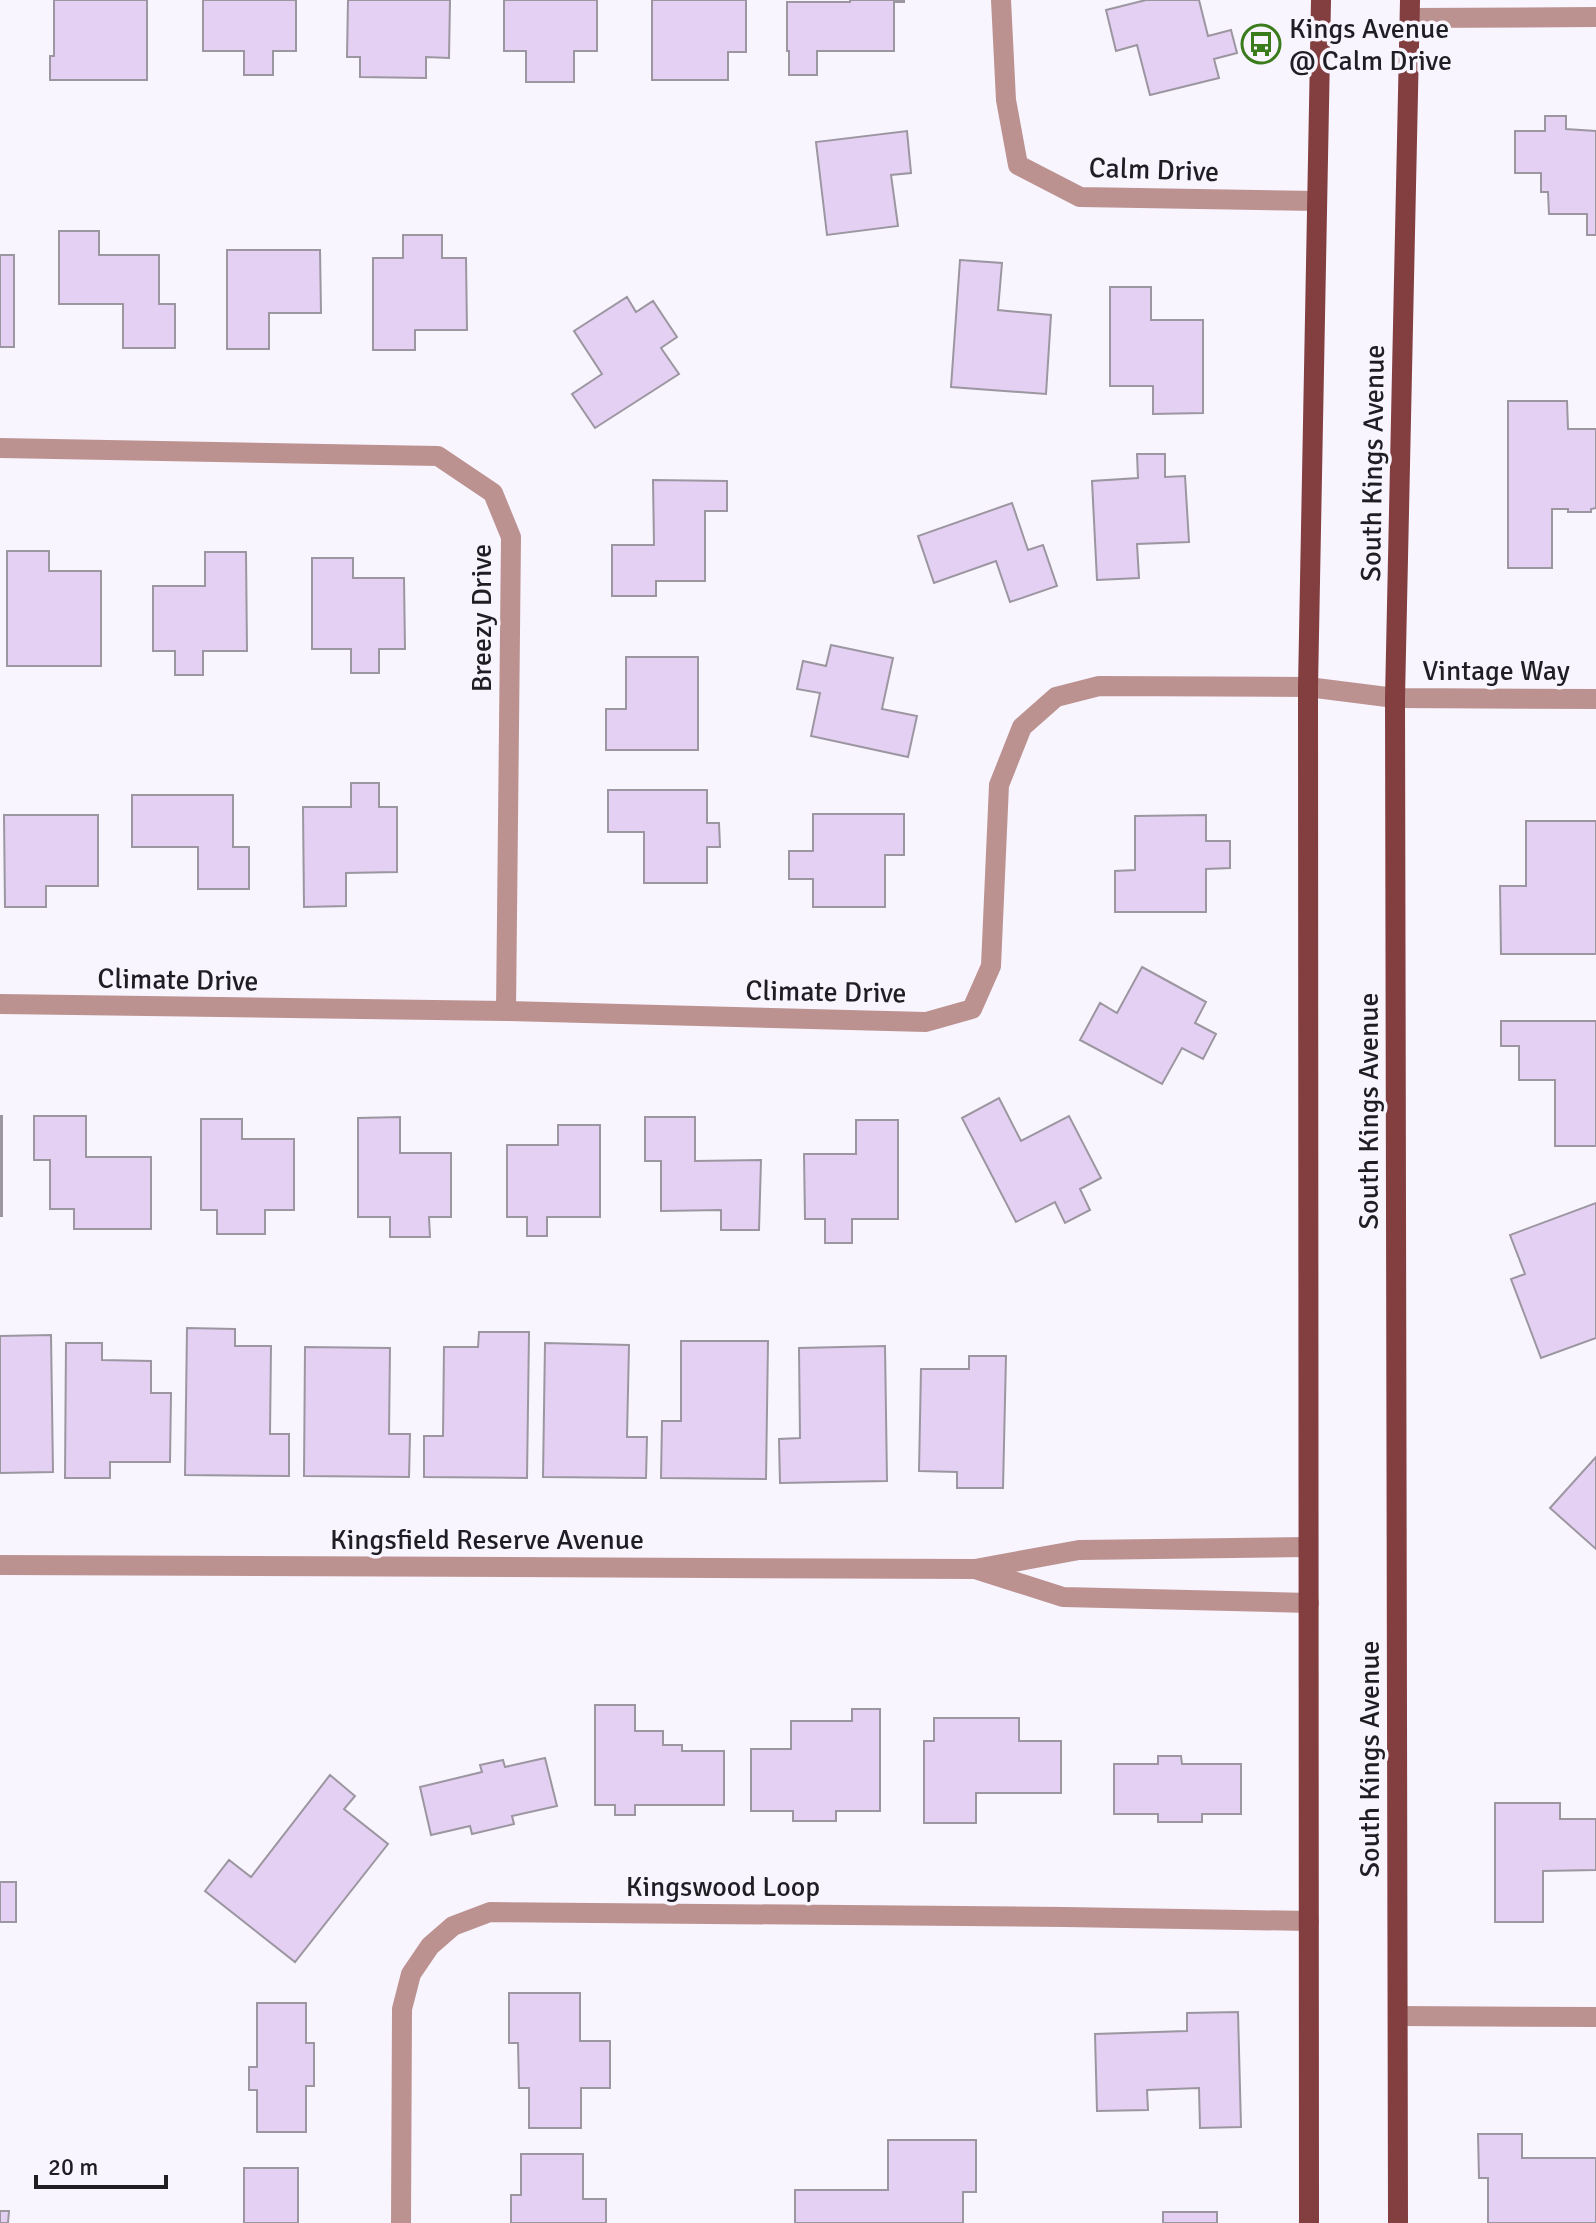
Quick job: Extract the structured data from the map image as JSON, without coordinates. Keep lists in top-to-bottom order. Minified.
{"streets":{"main road":["South Kings Avenue"],"street":["Calm Drive","Breezy Drive","Vintage Way","Climate Drive","Kingsfield Reserve Avenue","Kingswood Loop"]},"crossings":[["South Kings Avenue","Vintage Way"],["South Kings Avenue","Climate Drive"],["Breezy Drive","Climate Drive"],["Vintage Way","Climate Drive"]],"places":{"bus stop":["Kings Avenue @ Calm Drive"]},"scale_bar":"20 m"}
